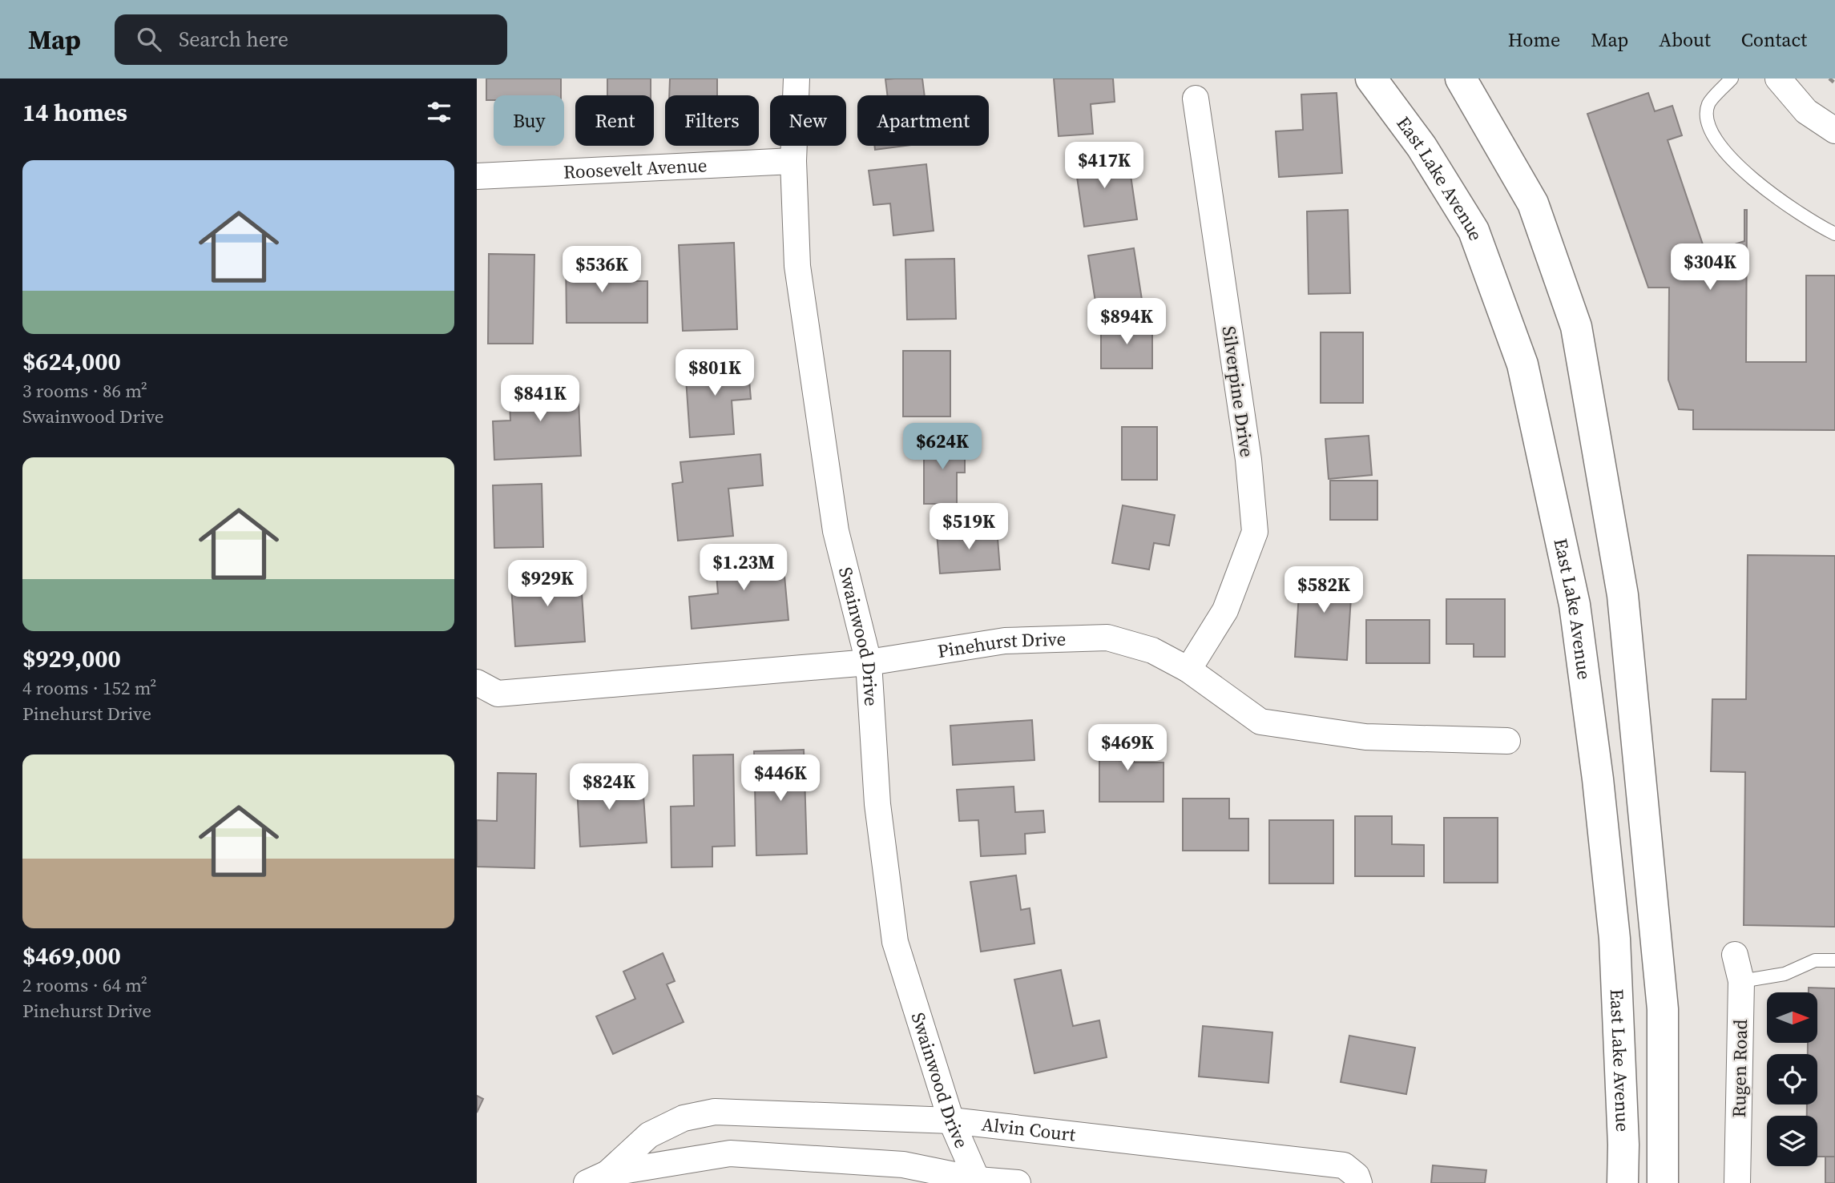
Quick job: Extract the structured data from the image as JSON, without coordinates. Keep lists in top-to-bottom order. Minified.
{"streets":{"main road":["East Lake Avenue"],"street":["Roosevelt Avenue","Silverpine Drive","Swainwood Drive","Pinehurst Drive","Rugen Road","Alvin Court"]},"crossings":[["Roosevelt Avenue","Swainwood Drive"],["Silverpine Drive","Pinehurst Drive"],["Swainwood Drive","Pinehurst Drive"],["Swainwood Drive","Alvin Court"]],"north":"right","page":{"header":"Map","search":"Search here","nav":["Home","Map","About","Contact"],"heading":"14 homes","chip":["Buy","Rent","Filters","New","Apartment"],"price":["$417K","$304K","$536K","$894K","$801K","$841K","$624K","$519K","$1.23M","$929K","$582K","$469K","$446K","$824K"],"list":[{"name":"$624,000","note":"3 rooms · 86 m² · Swainwood Drive"},{"name":"$929,000","note":"4 rooms · 152 m² · Pinehurst Drive"},{"name":"$469,000","note":"2 rooms · 64 m² · Pinehurst Drive"}]}}
